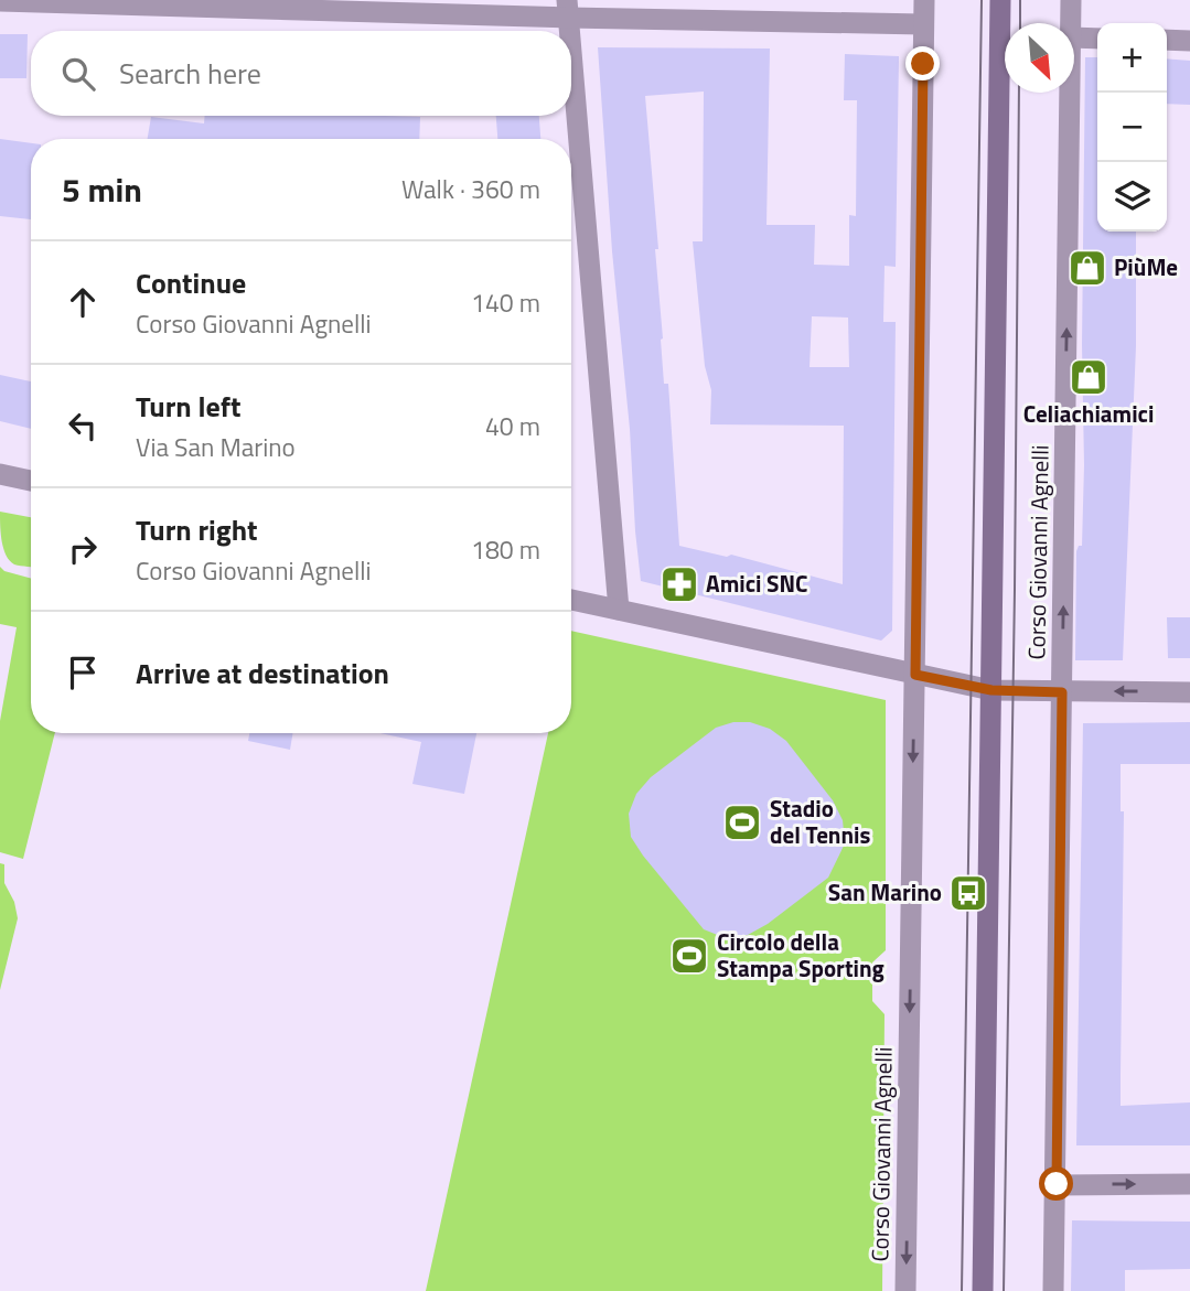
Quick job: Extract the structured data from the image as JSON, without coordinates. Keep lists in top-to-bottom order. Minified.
{"streets":{"main road":["Corso Giovanni Agnelli"]},"places":{"shop":["PiùMe","Celiachiamici"],"pharmacy":["Amici SNC"],"sports":["Stadio del Tennis","Circolo della Stampa Sporting"],"bus stop":["San Marino"]},"north":"bottom right","page":{"map_buttons":["+","−"],"search":"Search here","heading":["5 min","Walk · 360 m"],"list":[["Continue","Corso Giovanni Agnelli","140 m"],["Turn left","Via San Marino","40 m"],["Turn right","Corso Giovanni Agnelli","180 m"],"Arrive at destination"]}}
